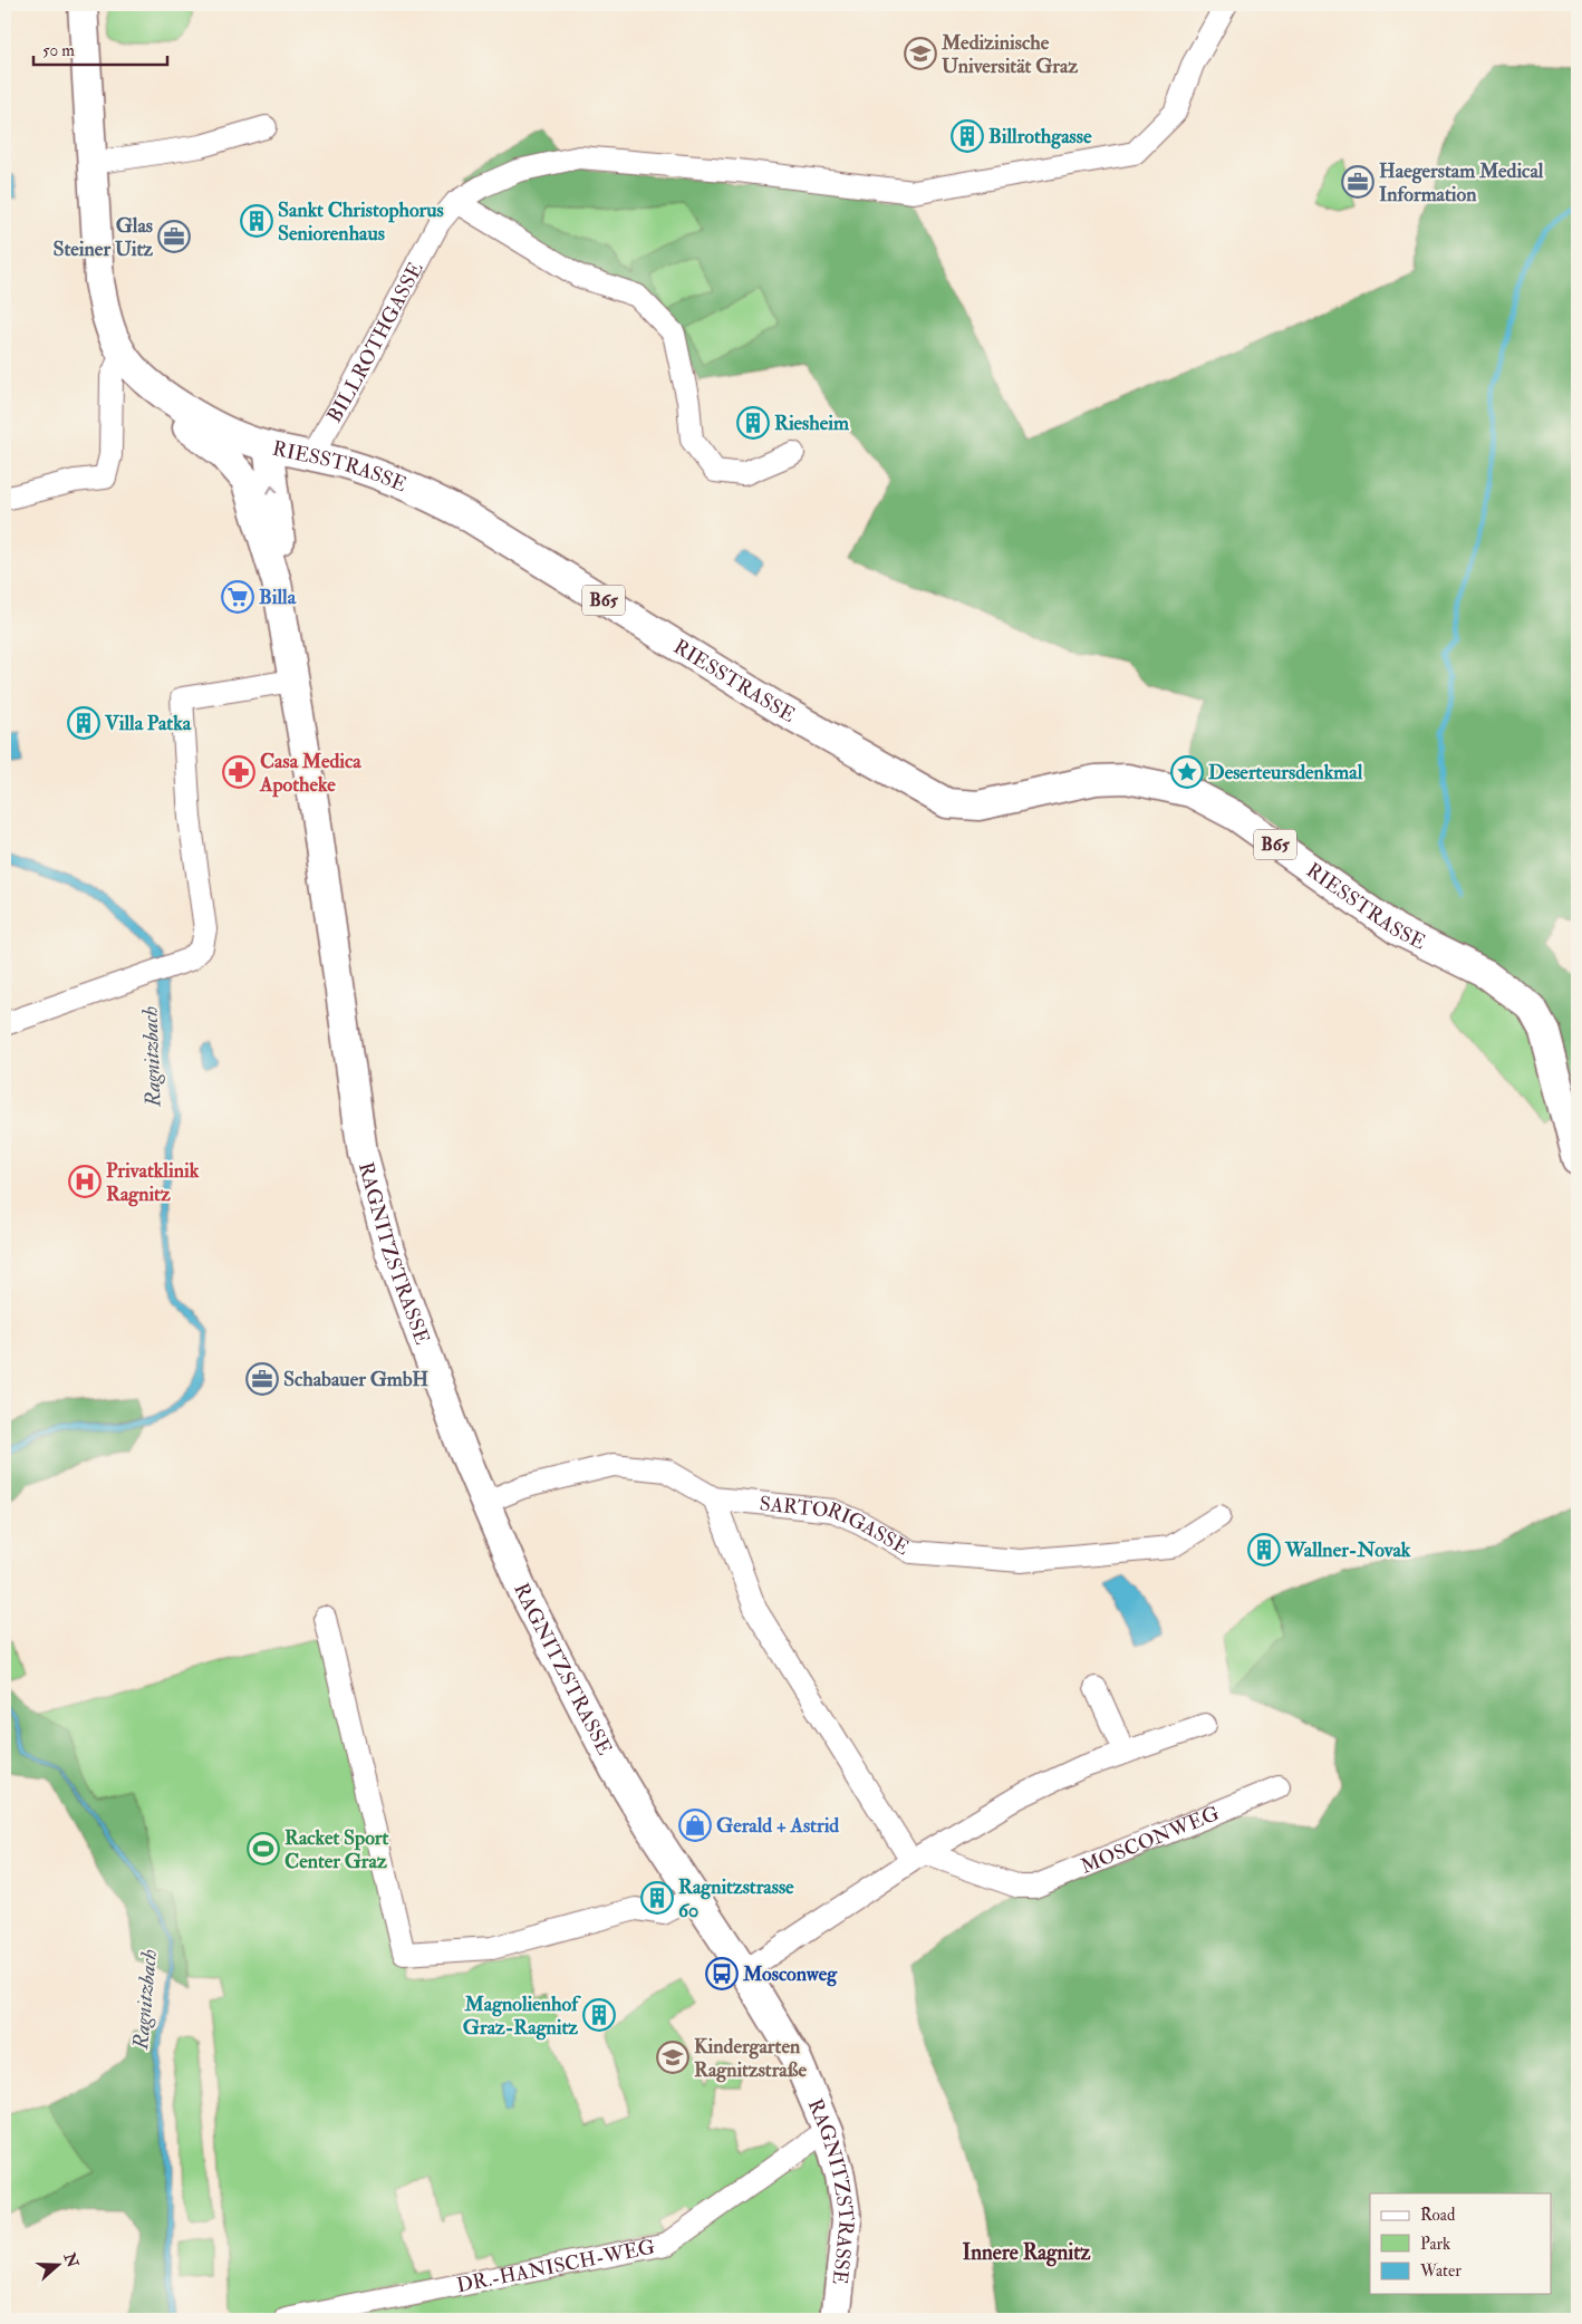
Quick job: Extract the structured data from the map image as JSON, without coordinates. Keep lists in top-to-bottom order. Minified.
{"streets":{"main road":["RIESSTRASSE","B65","RAGNITZSTRASSE"],"street":["BILLROTHGASSE","SARTORIGASSE","MOSCONWEG","DR.-HANISCH-WEG"]},"crossings":[["BILLROTHGASSE","RIESSTRASSE"],["RIESSTRASSE","RAGNITZSTRASSE"],["RAGNITZSTRASSE","SARTORIGASSE"],["RAGNITZSTRASSE","DR.-HANISCH-WEG"]],"districts":["Innere Ragnitz"],"water":["Ragnitzbach"],"places":{"school or university":["Medizinische Universität Graz","Kindergarten Ragnitzstraße"],"building":["Billrothgasse","Sankt Christophorus Seniorenhaus","Riesheim","Villa Patka","Wallner-Novak","Ragnitzstrasse 60","Magnolienhof Graz-Ragnitz"],"office":["Haegerstam Medical Information","Glas Steiner Uitz","Schabauer GmbH"],"supermarket":["Billa"],"pharmacy":["Casa Medica Apotheke"],"place":["Deserteursdenkmal"],"hospital":["Privatklinik Ragnitz"],"shop":["Gerald + Astrid"],"sports":["Racket Sport Center Graz"],"bus stop":["Mosconweg"]},"legend":["Road","Park","Water"],"scale_bar":"50 m","north":"right"}
